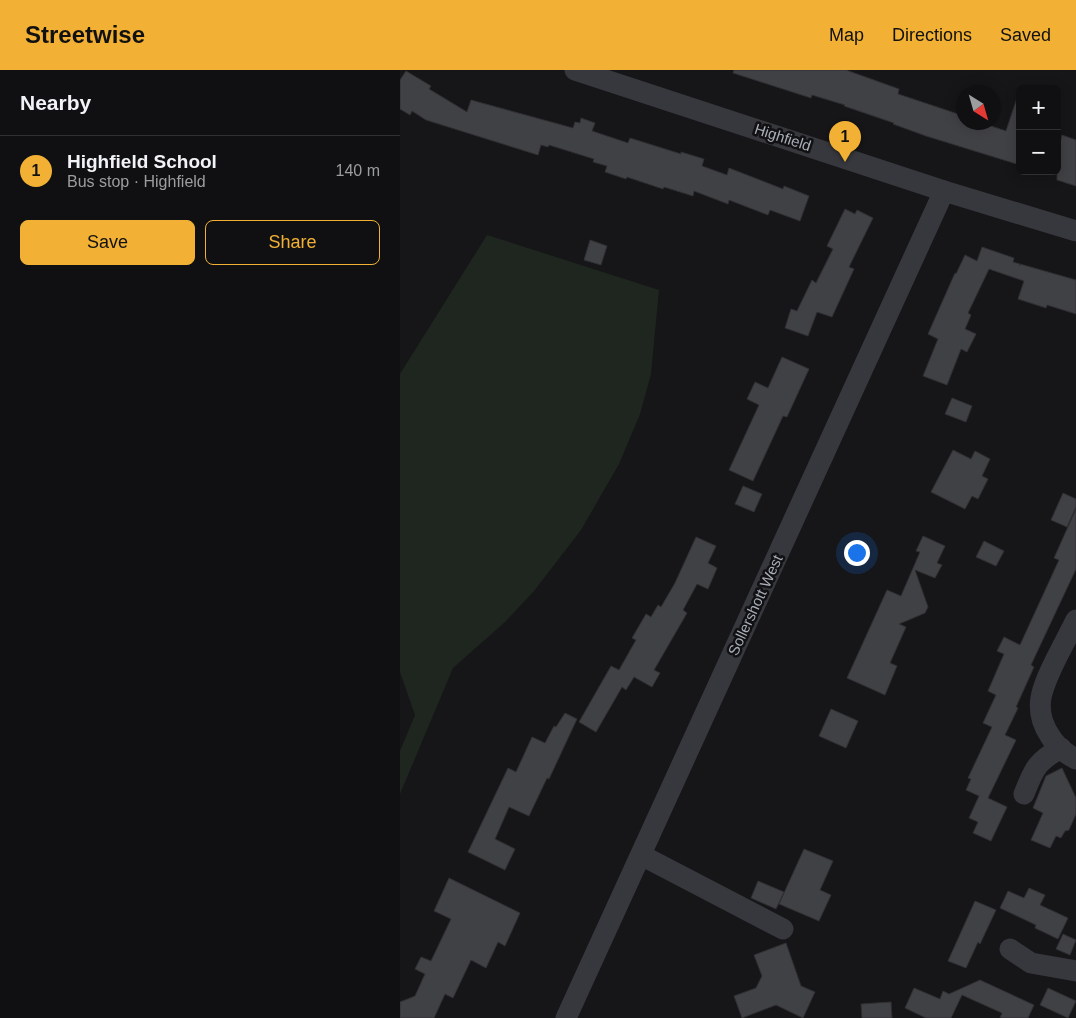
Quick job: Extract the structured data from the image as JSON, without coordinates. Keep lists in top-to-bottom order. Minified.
{"streets":{"street":["Highfield","Sollershott West"]},"crossings":[["Highfield","Sollershott West"]],"north":"bottom right","page":{"header":"Streetwise","nav":["Map","Directions","Saved"],"heading":"Nearby","map_buttons":["+","−"],"pins":"1","list":[{"mark":"1","name":"Highfield School","note":"Bus stop · Highfield","value":"140 m"}],"buttons":["Save","Share"]}}
